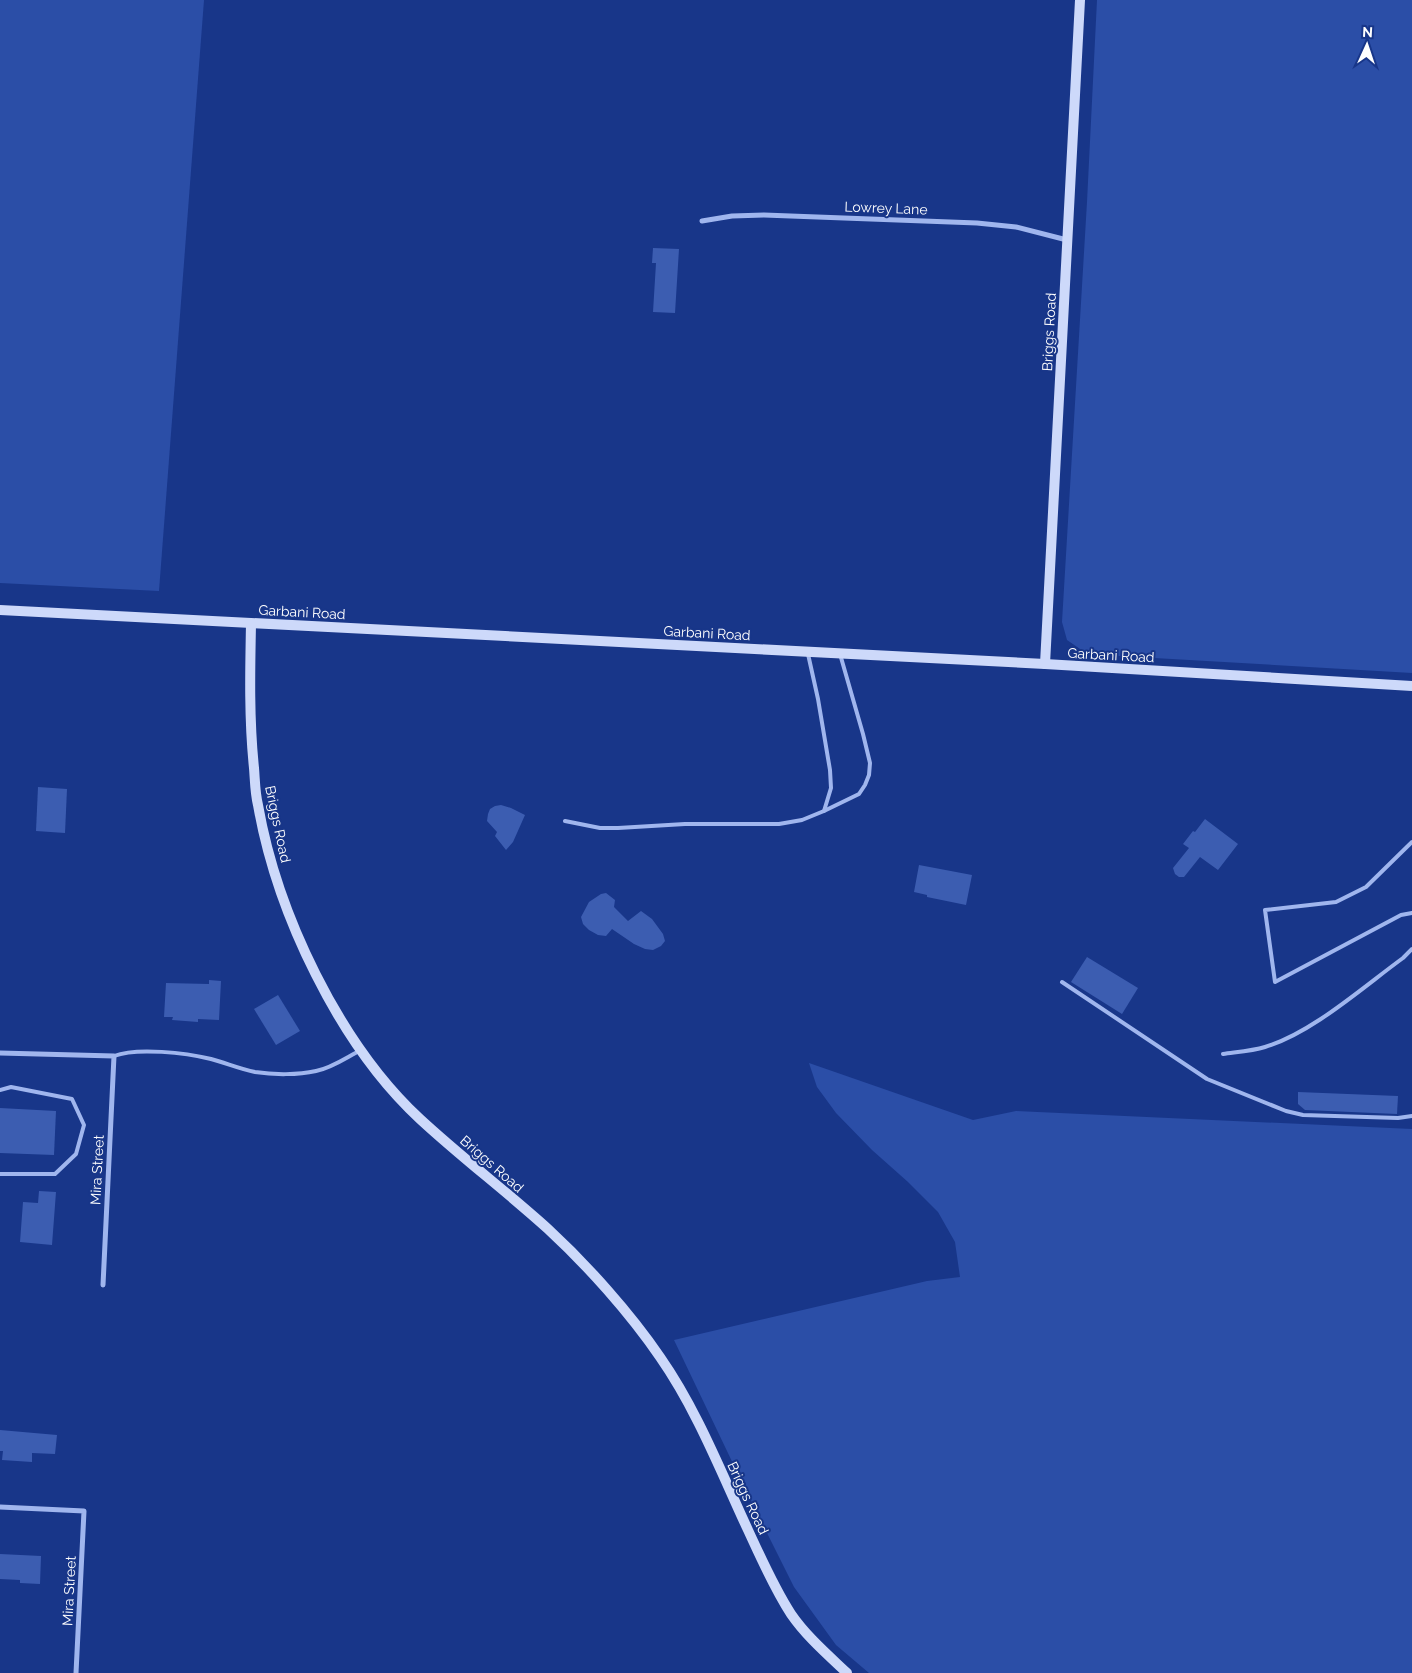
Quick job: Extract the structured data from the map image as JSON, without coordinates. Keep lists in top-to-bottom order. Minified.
{"streets":{"street":["Lowrey Lane","Briggs Road","Garbani Road","Mira Street"]},"crossings":[["Lowrey Lane","Briggs Road"],["Briggs Road","Garbani Road"]],"north":"top"}
